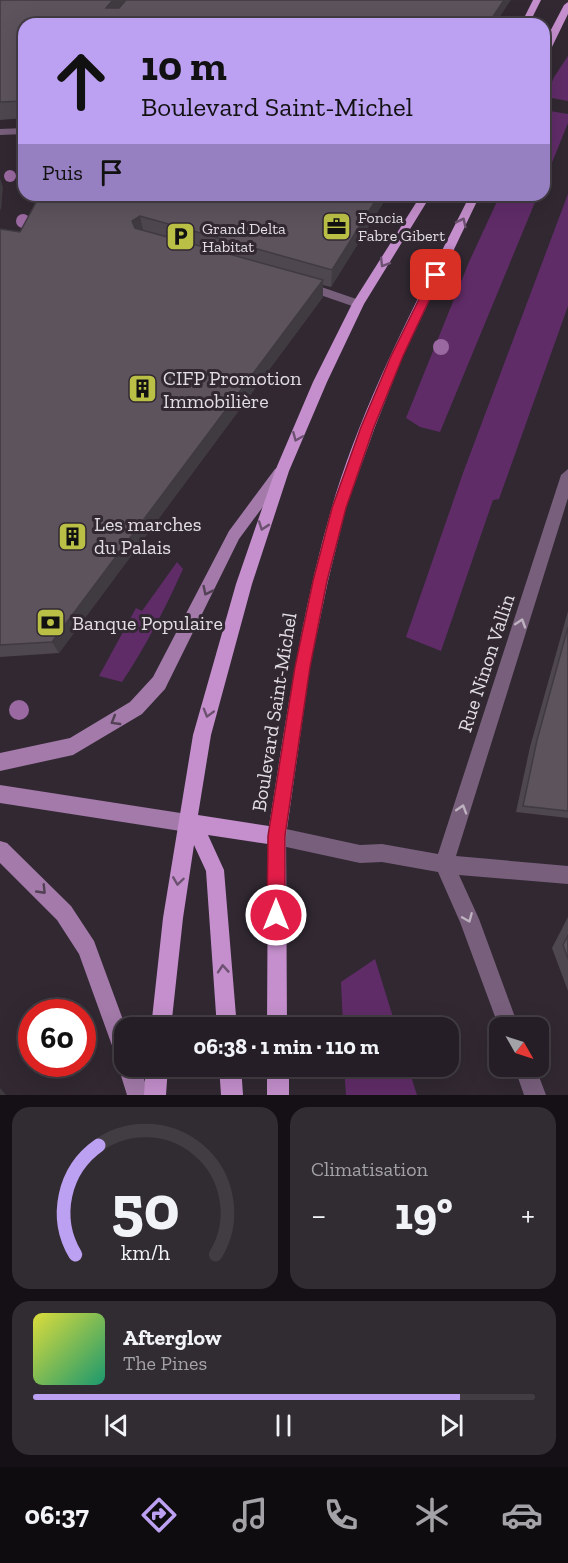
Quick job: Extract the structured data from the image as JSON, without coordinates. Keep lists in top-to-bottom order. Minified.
{"streets":{"main road":["Boulevard Saint-Michel"],"street":["Rue Ninon Vallin"]},"one_way":["Rue Ninon Vallin"],"places":{"office":["Foncia Fabre Gibert"],"parking":["Grand Delta Habitat"],"building":["CIFP Promotion Immobilière","Les marches du Palais"],"bank":["Banque Populaire"]},"north":"bottom right","page":{"turn":["10 m","Boulevard Saint-Michel"],"then":"Puis","limit":"60","trip":"06:38 · 1 min · 110 m","tile":"Climatisation","heat":["−","19°","+"],"song":["Afterglow","The Pines"],"tabs":"06:37","gauge":["50","km/h"]}}
